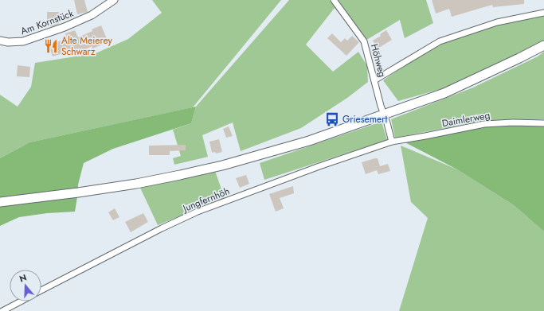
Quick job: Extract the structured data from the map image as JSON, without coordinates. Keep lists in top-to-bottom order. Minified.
{"streets":{"street":["Am Kornstück","Höhweg","Daimlerweg","Jungfernhöh"]},"crossings":[["Höhweg","Daimlerweg"],["Höhweg","Jungfernhöh"],["Daimlerweg","Jungfernhöh"]],"places":{"restaurant":["Alte Meierey Schwarz"],"bus stop":["Griesemert"]},"north":"top"}
